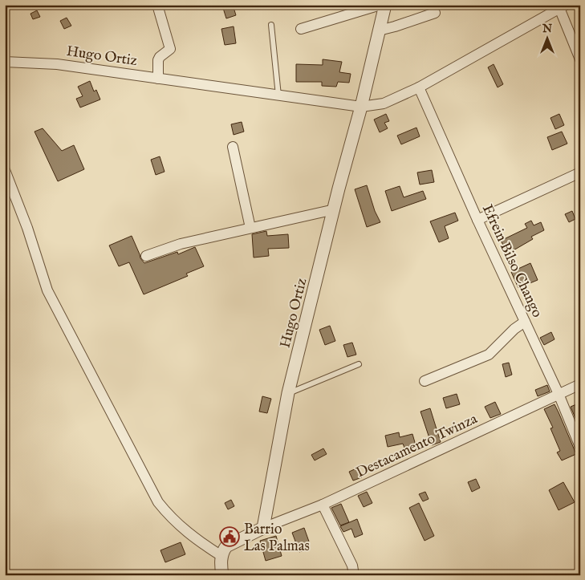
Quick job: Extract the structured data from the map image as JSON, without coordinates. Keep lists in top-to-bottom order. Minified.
{"streets":{"street":["Hugo Ortiz","Efrein Bilso Chango","Destacamento Twinza"]},"crossings":[["Hugo Ortiz","Efrein Bilso Chango"],["Hugo Ortiz","Destacamento Twinza"],["Efrein Bilso Chango","Destacamento Twinza"]],"places":{"public building":["Barrio Las Palmas"]},"north":"top"}
